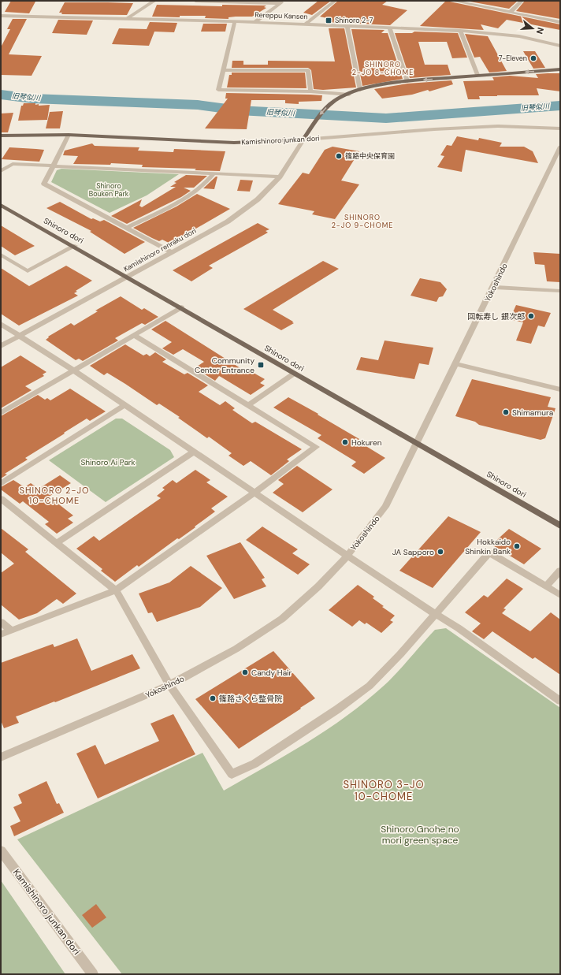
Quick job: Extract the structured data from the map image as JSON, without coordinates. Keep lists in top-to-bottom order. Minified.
{"streets":{"main road":["Kamishinoro junkan dori","Shinoro dori"],"street":["Rereppu Kansen","Kamishinoro renraku dori","Yokoshindo"]},"crossings":[["Kamishinoro junkan dori","Kamishinoro renraku dori"],["Shinoro dori","Kamishinoro renraku dori"],["Shinoro dori","Yokoshindo"]],"districts":["SHINORO 2-JO 8-CHOME","SHINORO 2-JO 9-CHOME","SHINORO 2-JO 10-CHOME","SHINORO 3-JO 10-CHOME"],"water":["旧琴似川"],"parks":["Shinoro Bouken Park","Shinoro Ai Park","Shinoro Gnohe no mori green space"],"places":{"transit":["Shinoro 2-7","Community Center Entrance"],"other":["7-Eleven","篠路中央保育園","回転寿し 銀次郎","Shimamura","Hokuren","Hokkaido Shinkin Bank","JA Sapporo","Candy Hair","篠路さくら整骨院"]},"north":"right"}
